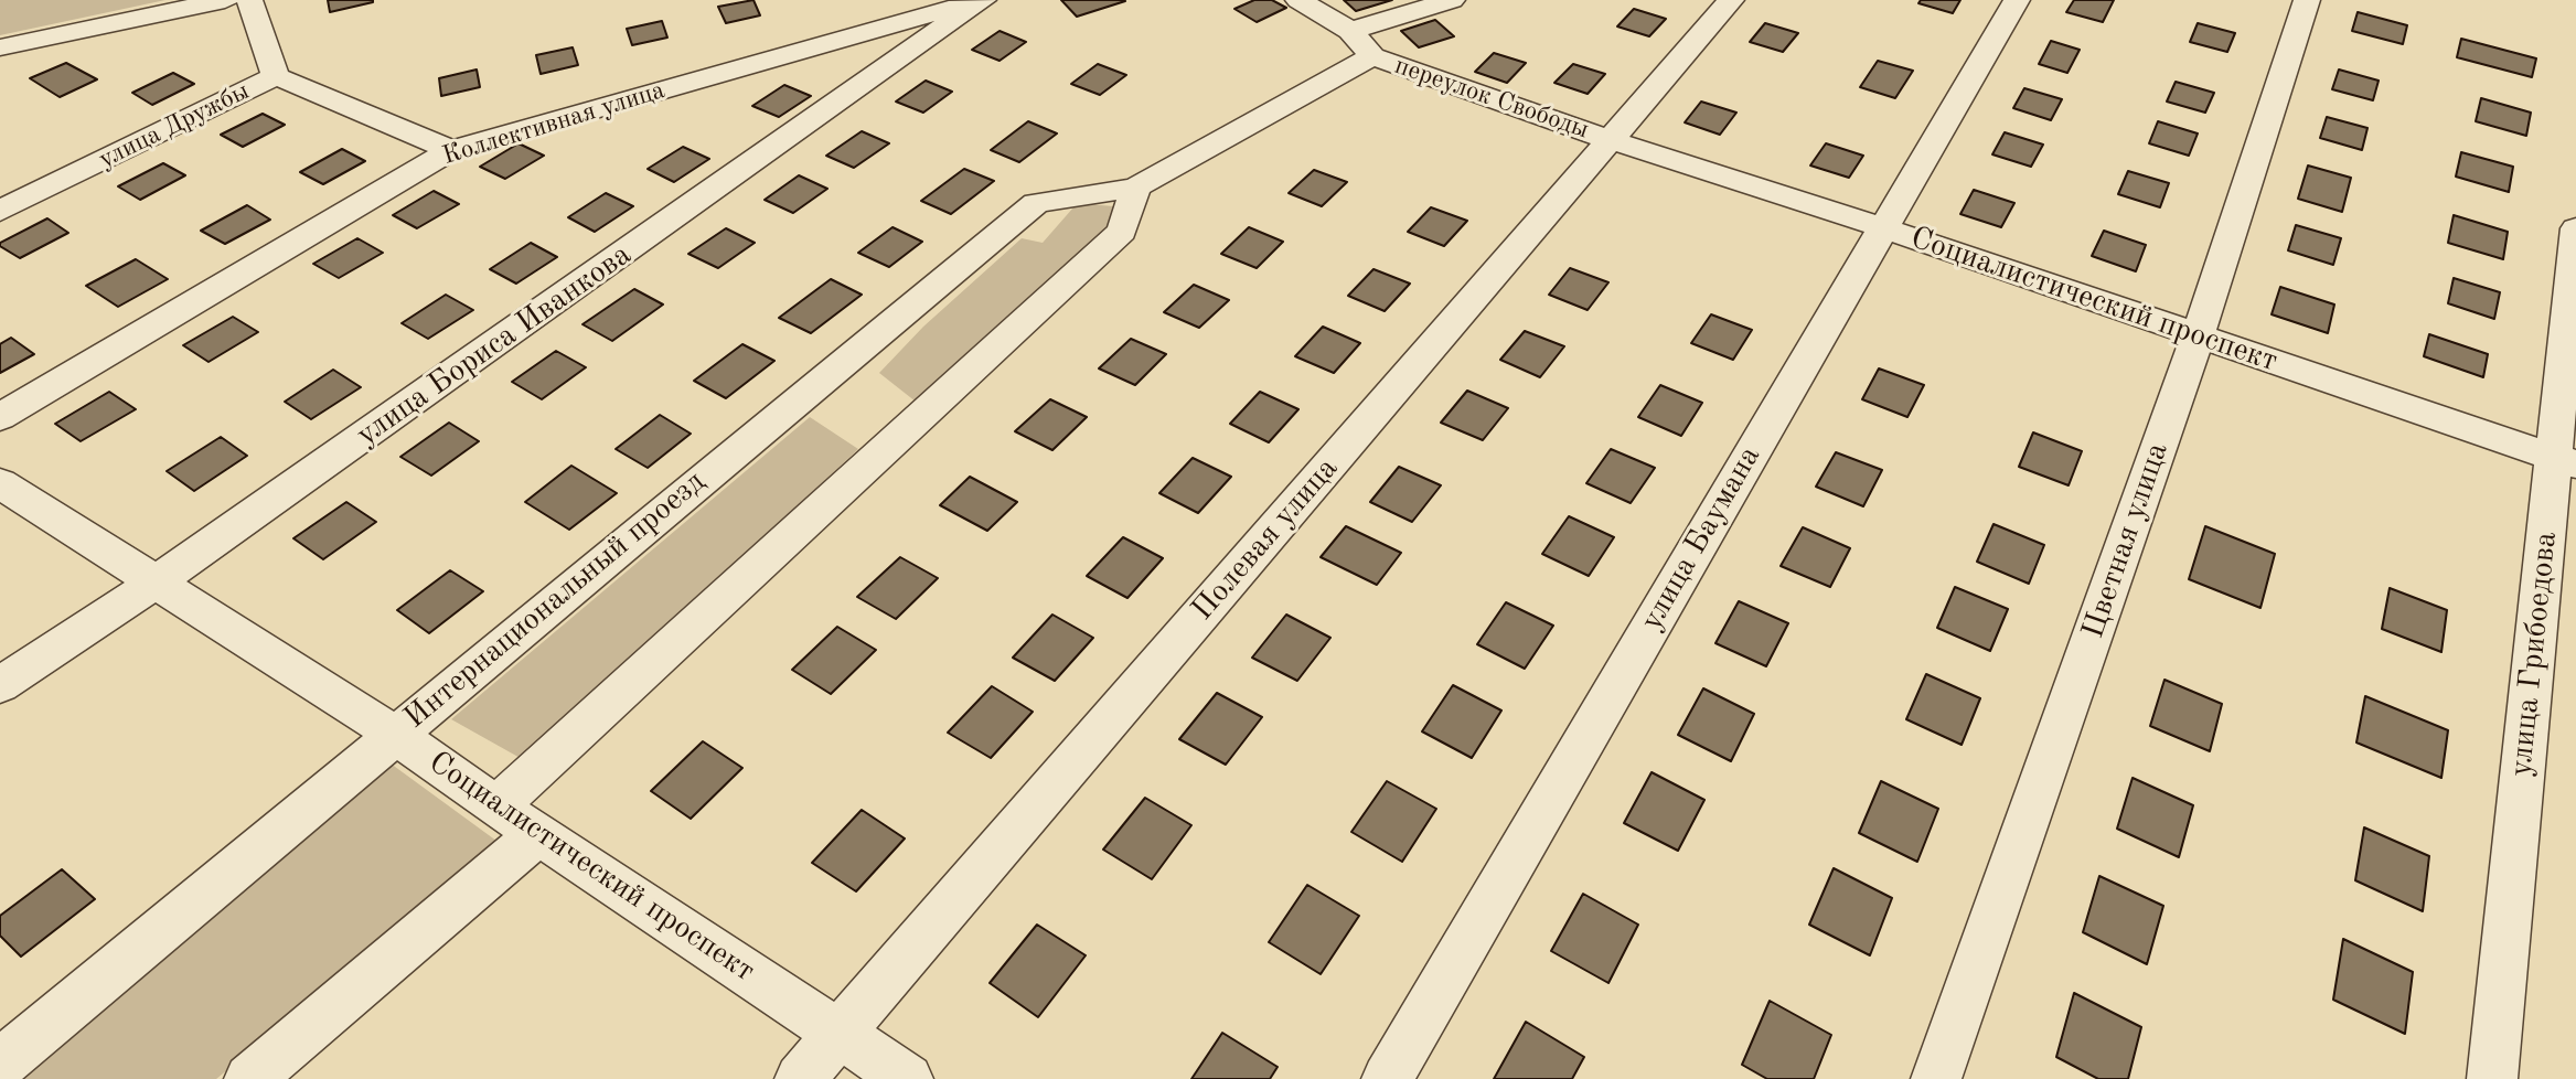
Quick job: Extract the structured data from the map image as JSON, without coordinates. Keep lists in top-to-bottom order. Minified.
{"streets":{"street":["переулок Свободы","Коллективная улица","улица Дружбы","Социалистический проспект","улица Бориса Иванкова","улица Баумана","Полевая улица","Цветная улица","Интернациональный проезд","улица Грибоедова"]},"crossings":[["переулок Свободы","Социалистический проспект"],["переулок Свободы","Полевая улица"],["переулок Свободы","Интернациональный проезд"],["Коллективная улица","улица Бориса Иванкова"],["Социалистический проспект","улица Бориса Иванкова"],["Социалистический проспект","улица Баумана"],["Социалистический проспект","Полевая улица"],["Социалистический проспект","Цветная улица"],["Социалистический проспект","Интернациональный проезд"],["Социалистический проспект","улица Грибоедова"]]}
